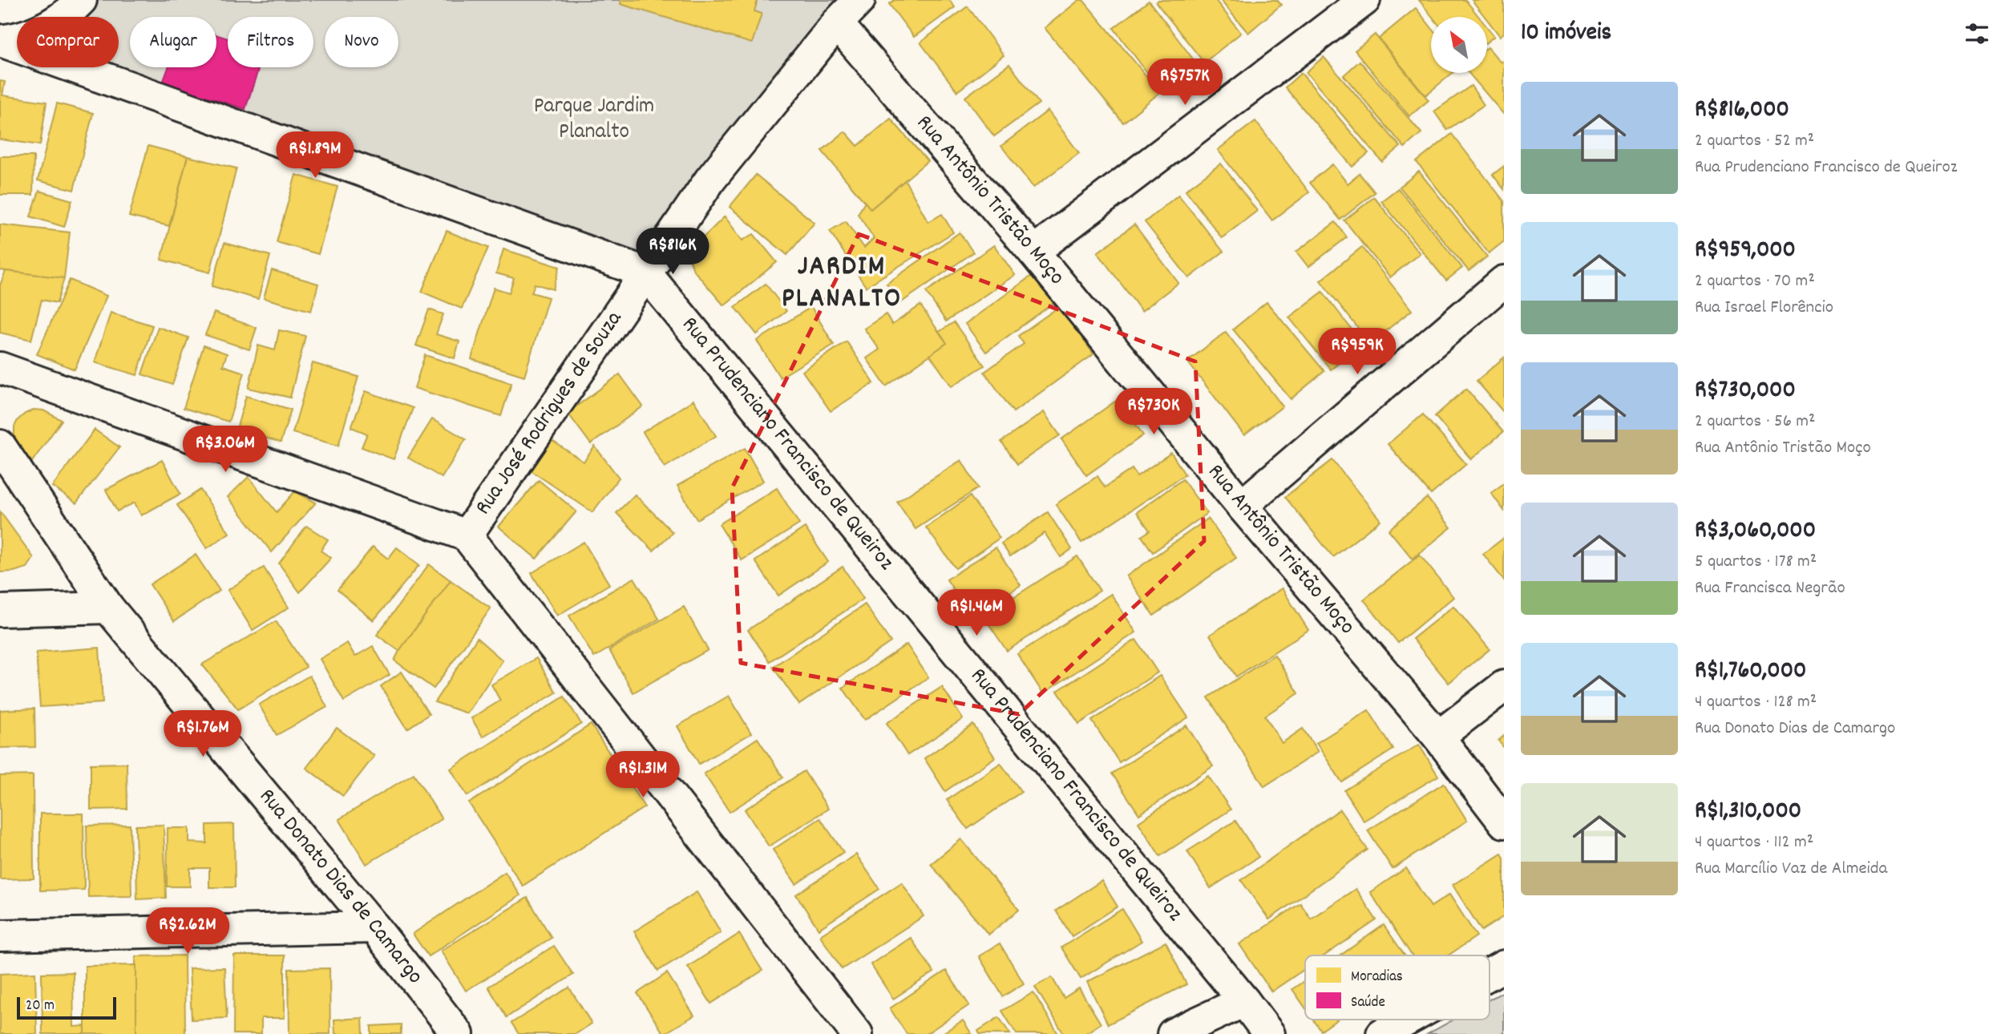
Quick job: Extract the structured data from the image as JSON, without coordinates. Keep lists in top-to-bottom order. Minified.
{"streets":{"street":["Rua Antônio Tristão Moço","Rua José Rodrigues de Souza","Rua Prudenciano Francisco de Queiroz","Rua Donato Dias de Camargo"]},"crossings":[["Rua Antônio Tristão Moço","Rua José Rodrigues de Souza"],["Rua José Rodrigues de Souza","Rua Prudenciano Francisco de Queiroz"]],"districts":["JARDIM PLANALTO"],"parks":["Parque Jardim Planalto"],"legend":["Moradias","Saúde"],"scale_bar":"20 m","north":"top left","page":{"heading":"10 imóveis","chip":["Comprar","Alugar","Filtros","Novo"],"price":["R$757K","R$1.89M","R$816K","R$959K","R$730K","R$3.06M","R$1.46M","R$1.76M","R$1.31M","R$2.62M"],"list":[{"name":"R$816,000","note":"2 quartos · 52 m² · Rua Prudenciano Francisco de Queiroz"},{"name":"R$959,000","note":"2 quartos · 70 m² · Rua Israel Florêncio"},{"name":"R$730,000","note":"2 quartos · 56 m² · Rua Antônio Tristão Moço"},{"name":"R$3,060,000","note":"5 quartos · 178 m² · Rua Francisca Negrão"},{"name":"R$1,760,000","note":"4 quartos · 128 m² · Rua Donato Dias de Camargo"},{"name":"R$1,310,000","note":"4 quartos · 112 m² · Rua Marcílio Vaz de Almeida"}],"scale":"20 m"}}
